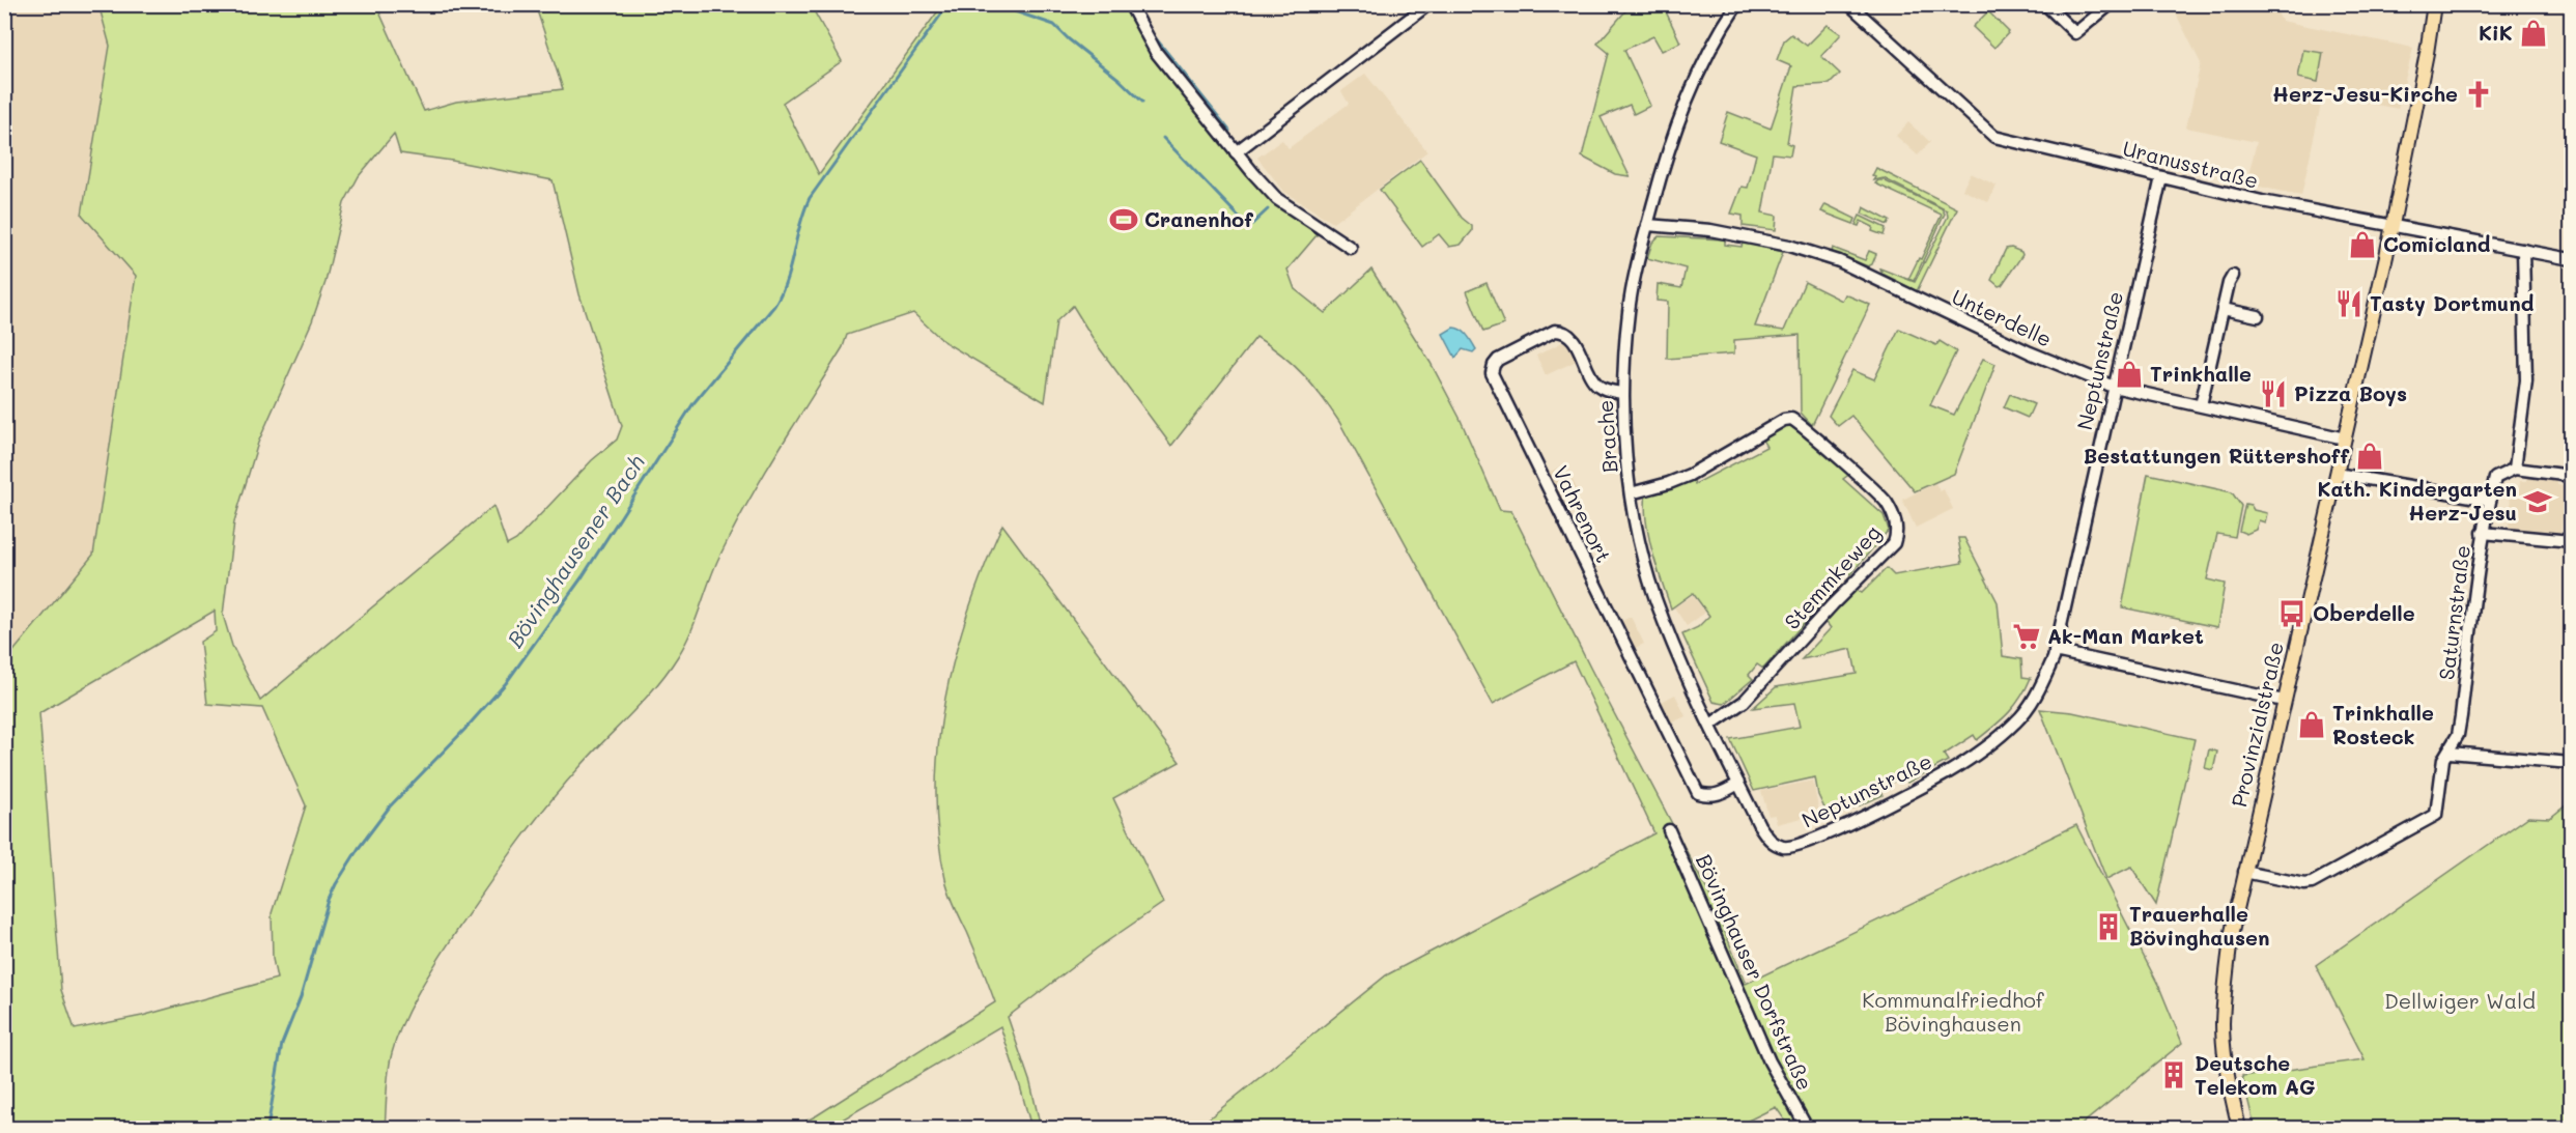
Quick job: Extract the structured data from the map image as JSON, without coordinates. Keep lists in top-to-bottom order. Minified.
{"streets":{"main road":["Provinzialstraße"],"street":["Uranusstraße","Unterdelle","Neptunstraße","Brache","Vahrenort","Stemmkeweg","Saturnstraße","Bövinghauser Dorfstraße"]},"crossings":[["Uranusstraße","Neptunstraße"],["Uranusstraße","Provinzialstraße"],["Unterdelle","Neptunstraße"],["Unterdelle","Brache"],["Unterdelle","Provinzialstraße"],["Neptunstraße","Brache"],["Brache","Vahrenort"],["Brache","Stemmkeweg"],["Saturnstraße","Provinzialstraße"]],"water":["Bövinghausener Bach"],"parks":["Kommunalfriedhof Bövinghausen","Dellwiger Wald"],"places":{"shop":["KiK","Comicland","Trinkhalle","Bestattungen Rüttershoff","Trinkhalle Rosteck"],"church":["Herz-Jesu-Kirche"],"sports":["Cranenhof"],"restaurant":["Tasty Dortmund","Pizza Boys"],"school or university":["Kath. Kindergarten Herz-Jesu"],"bus stop":["Oberdelle"],"supermarket":["Ak-Man Market"],"building":["Trauerhalle Bövinghausen","Deutsche Telekom AG"]}}
